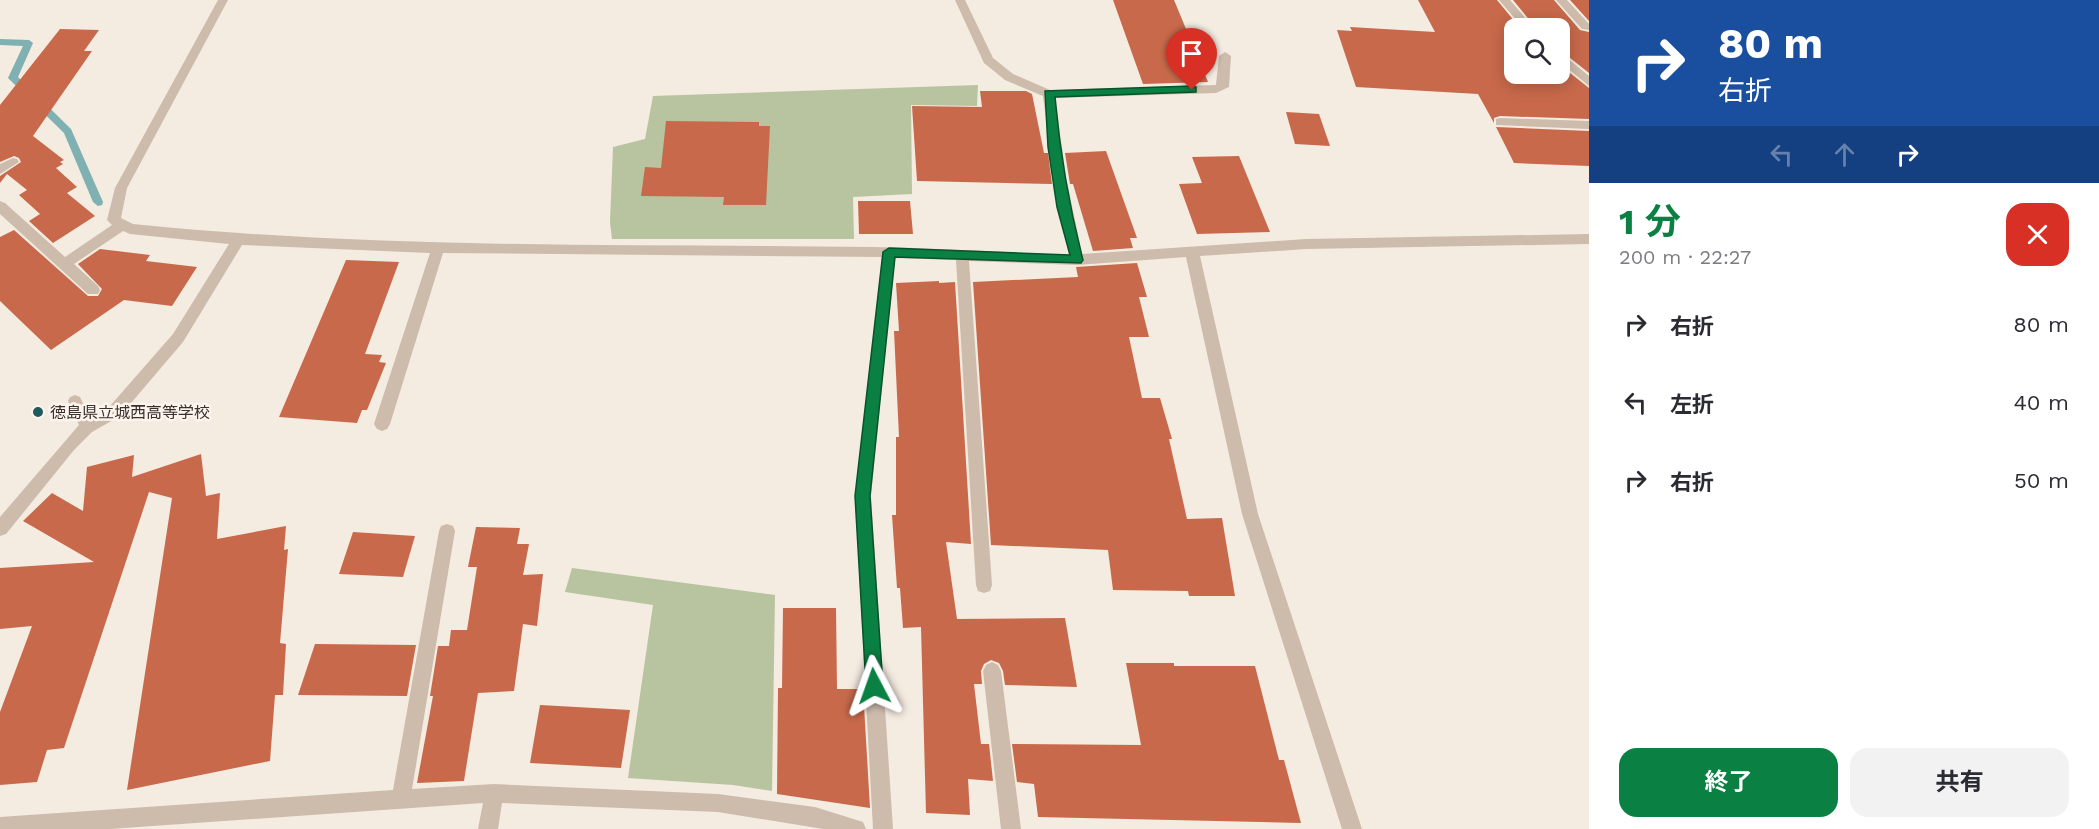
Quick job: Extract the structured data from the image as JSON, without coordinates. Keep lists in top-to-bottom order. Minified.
{"places":["徳島県立城西高等学校"],"page":{"turn":["80 m","右折"],"heading":["1 分","200 m · 22:27"],"list":[{"name":"右折","value":"80 m"},{"name":"左折","value":"40 m"},{"name":"右折","value":"50 m"}],"buttons":["終了","共有"]}}
